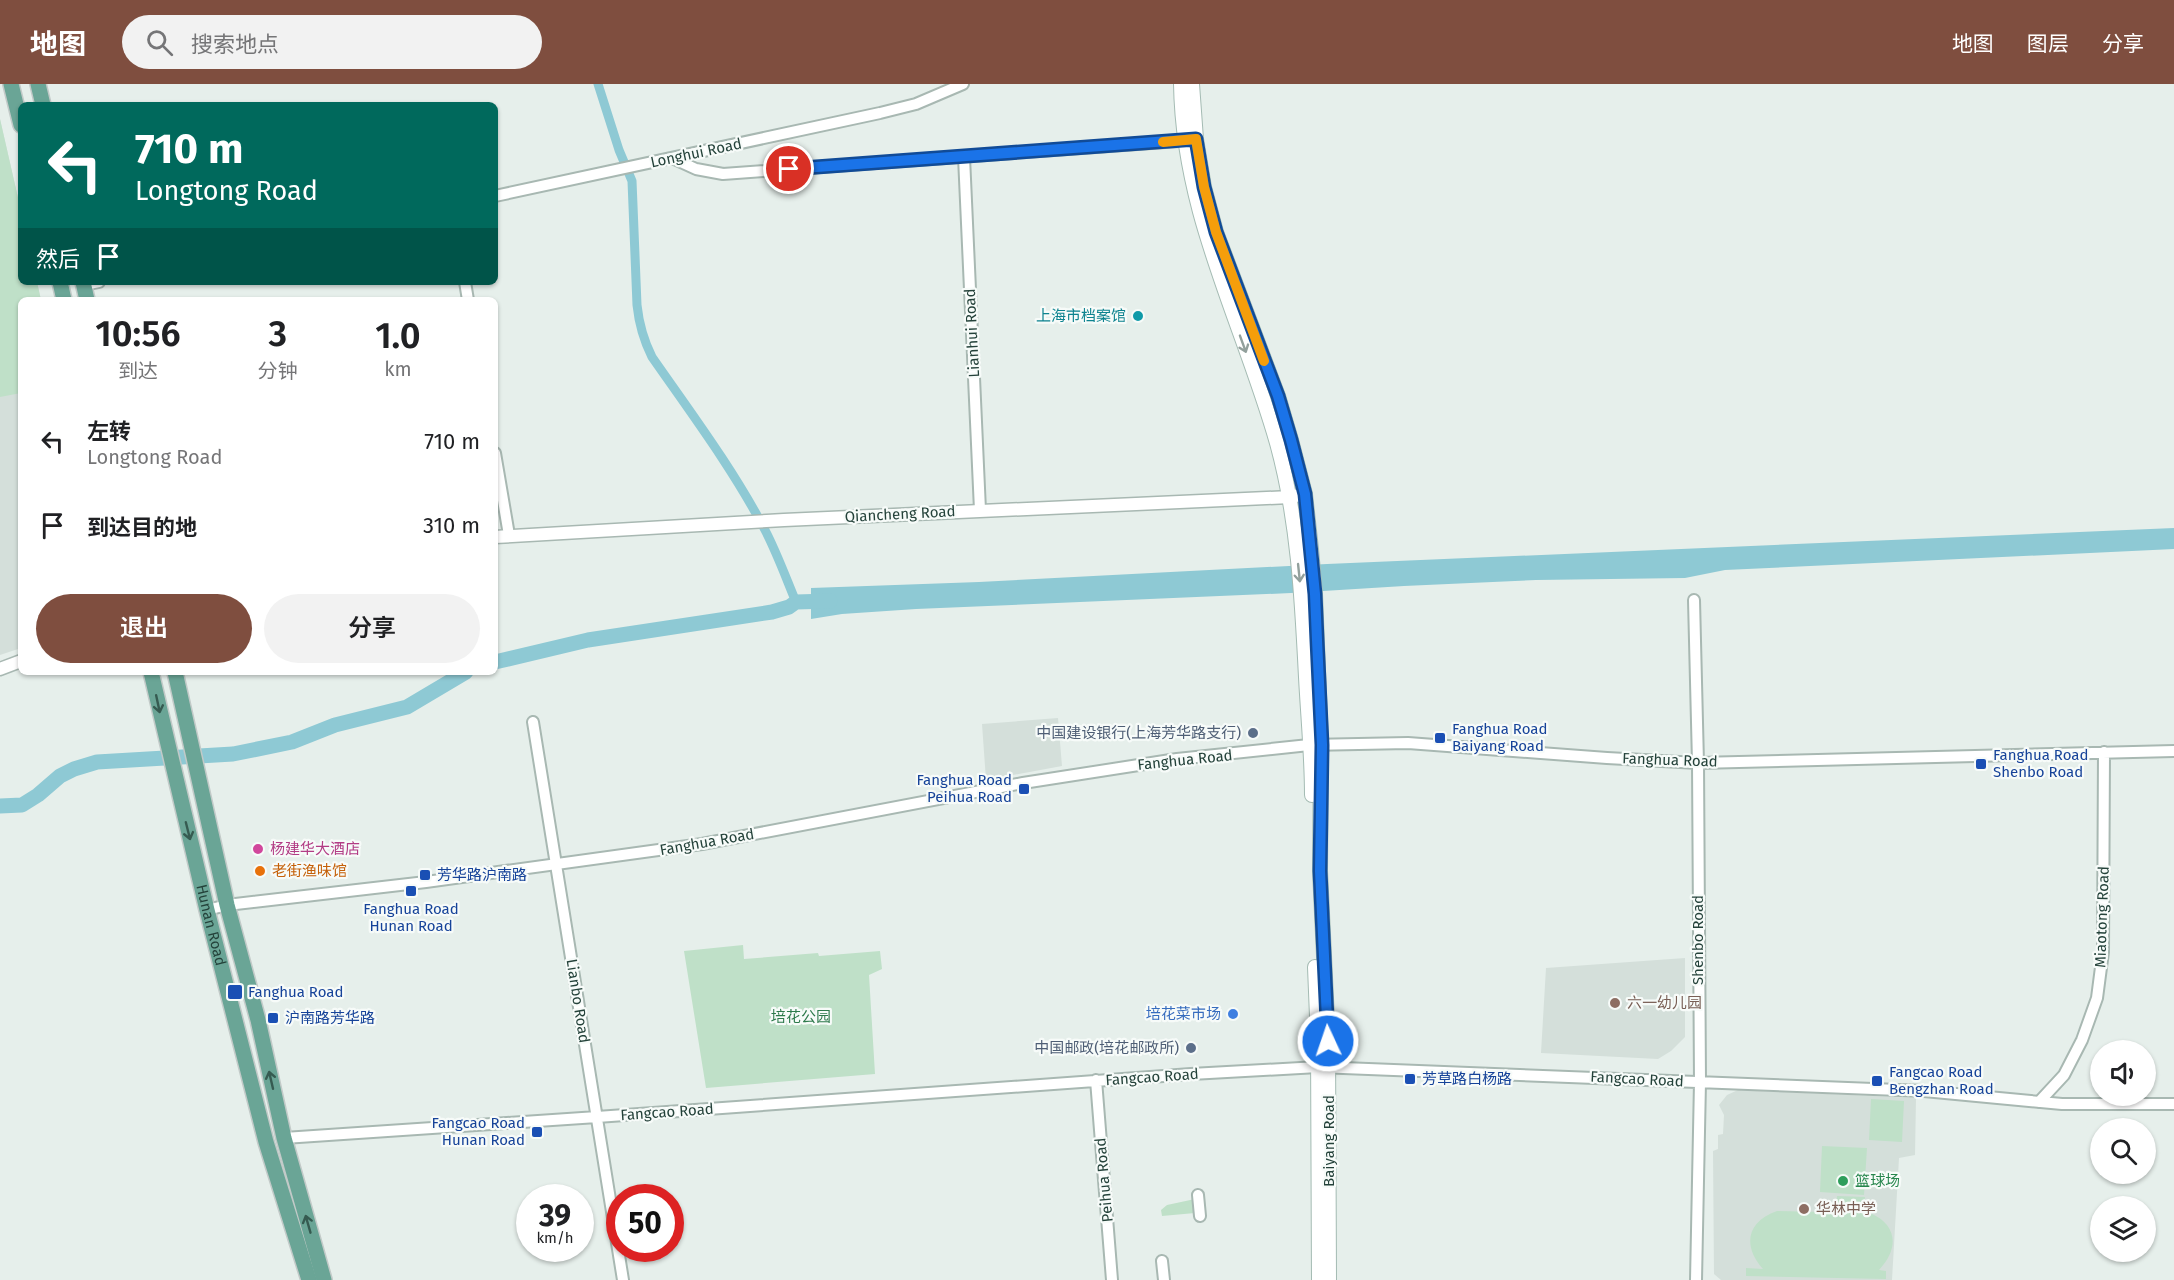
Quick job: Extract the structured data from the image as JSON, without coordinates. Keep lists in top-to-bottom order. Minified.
{"streets":{"main road":["Hunan Road","Baiyang Road"],"street":["Longhui Road","Lianhui Road","Qiancheng Road","Fanghua Road","Miaotong Road","Shenbo Road","Lianbo Road","Fangcao Road","Peihua Road"]},"crossings":[["Lianhui Road","Qiancheng Road"],["Qiancheng Road","Baiyang Road"],["Fanghua Road","Miaotong Road"],["Fanghua Road","Hunan Road"],["Fanghua Road","Shenbo Road"],["Fanghua Road","Lianbo Road"],["Fanghua Road","Baiyang Road"],["Miaotong Road","Fangcao Road"],["Hunan Road","Fangcao Road"],["Shenbo Road","Fangcao Road"],["Lianbo Road","Fangcao Road"],["Fangcao Road","Baiyang Road"],["Fangcao Road","Peihua Road"]],"parks":["培花公园"],"places":{"other":["上海市档案馆","中国建设银行(上海芳华路支行)","杨建华大酒店","老街渔味馆","六一幼儿园","培花菜市场","中国邮政(培花邮政所)","篮球场","华林中学"],"transit":["Fanghua Road Baiyang Road","Fanghua Road Shenbo Road","Fanghua Road Peihua Road","芳华路沪南路","Fanghua Road Hunan Road","Fanghua Road","沪南路芳华路","芳草路白杨路","Fangcao Road Bengzhan Road","Fangcao Road Hunan Road"]},"page":{"header":"地图","search":"搜索地点","nav":["地图","图层","分享"],"turn":["710 m","Longtong Road"],"then":"然后","eta":["10:56","到达","3","分钟","1.0","km"],"list":[{"name":"左转","note":"Longtong Road","value":"710 m"},{"name":"到达目的地","value":"310 m"}],"buttons":["退出","分享"],"speed":"39 km/h","limit":"50"}}
